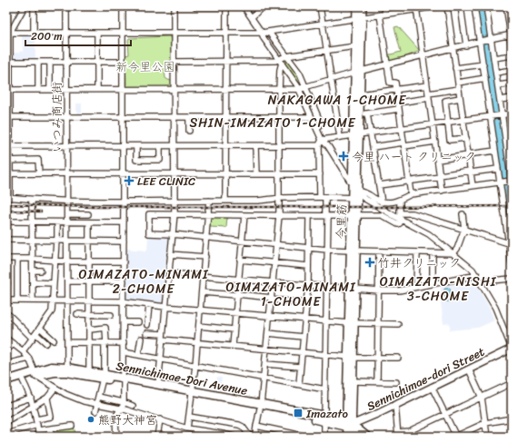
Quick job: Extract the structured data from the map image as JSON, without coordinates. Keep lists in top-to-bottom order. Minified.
{"streets":{"highway":["Sennichimae-Dori Avenue"],"main road":["今里筋","Sennichimae-dori Street"],"street":["いつみ商店街"]},"crossings":[["いつみ商店街","Sennichimae-Dori Avenue"],["今里筋","Sennichimae-Dori Avenue"],["今里筋","Sennichimae-dori Street"],["Sennichimae-Dori Avenue","Sennichimae-dori Street"]],"districts":["NAKAGAWA 1-CHOME","SHIN-IMAZATO 1-CHOME","OIMAZATO-MINAMI 2-CHOME","OIMAZATO-NISHI 3-CHOME","OIMAZATO-MINAMI 1-CHOME"],"parks":["新今里公園"],"places":{"health":["今里 ハート クリニック","LEE CLINIC","竹井クリニック"],"transit":["Imazato"],"other":["熊野大神宮"]},"scale_bar":"200 m"}
